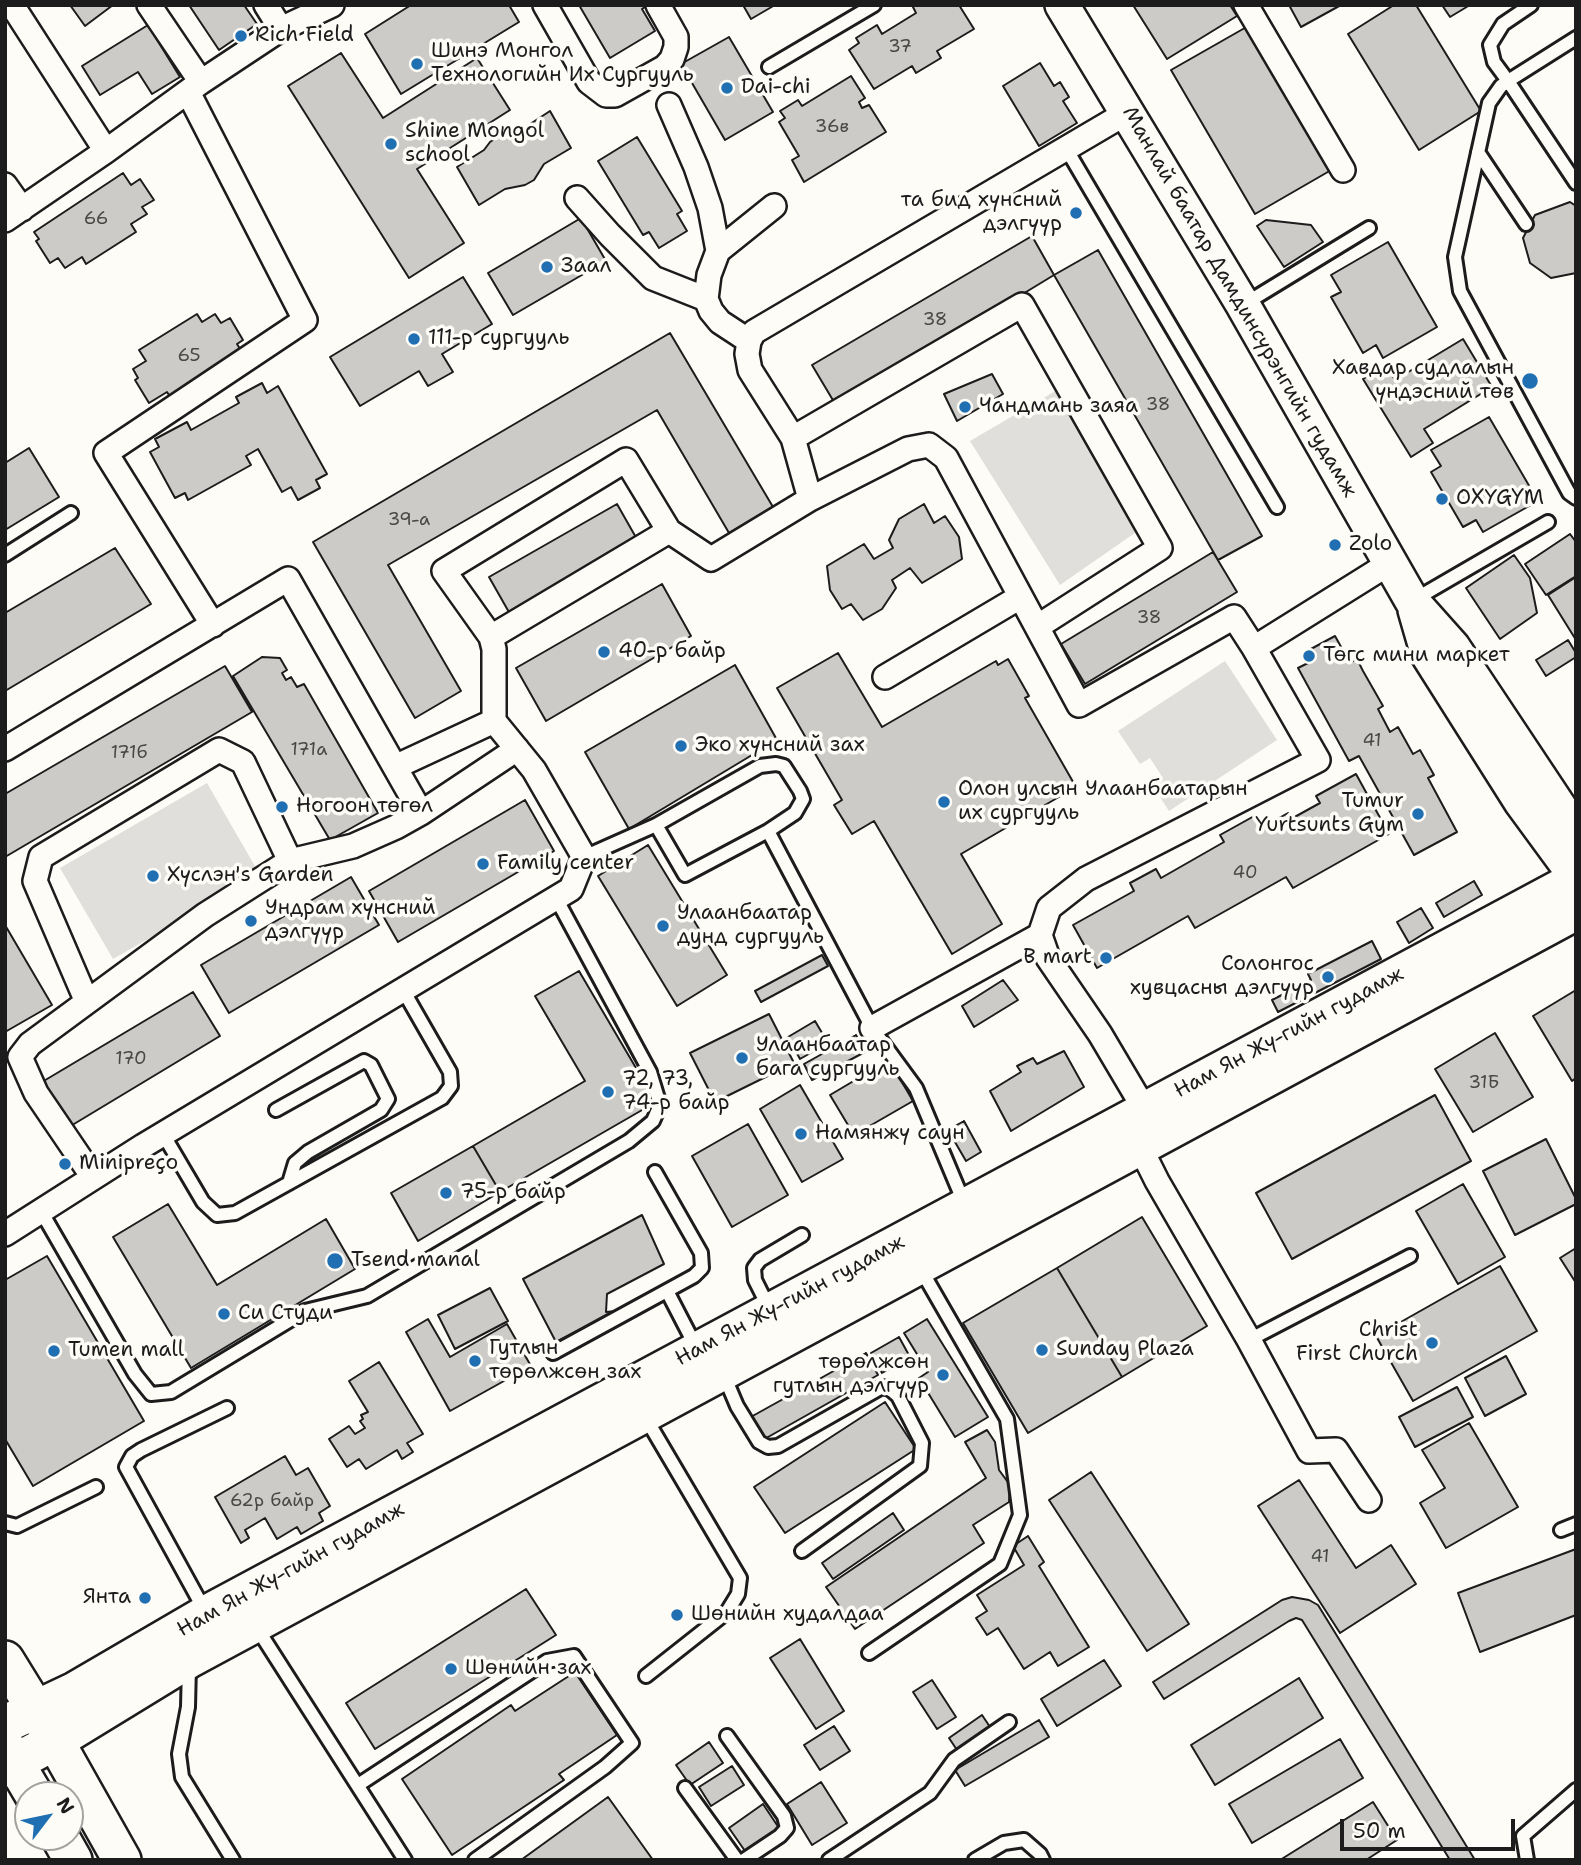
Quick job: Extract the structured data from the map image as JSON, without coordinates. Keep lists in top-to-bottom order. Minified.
{"streets":{"main road":["Манлай баатар Дамдинсүрэнгийн гудамж","Нам Ян Жү-гийн гудамж"]},"crossings":[["Манлай баатар Дамдинсүрэнгийн гудамж","Нам Ян Жү-гийн гудамж"]],"places":["Rich Field","Шинэ Монгол Технологийн Их Сургууль","Dai-chi","Shine Mongol school","та бид хүнсний дэлгүүр","Заал","111-р сургууль","Хавдар судлалын үндэсний төв","Чандмань заяа","OXYGYM","Zolo","40-р байр","Төгс мини маркет","Эко хүнсний зах","Олон улсын Улаанбаатарын их сургууль","Ногоон төгөл","Tumur Yurtsunts Gym","Family center","Хүслэн's Garden","Ундрам хүнсний дэлгүүр","Улаанбаатар дунд сургууль","B mart","Солонгос хувцасны дэлгүүр","Улаанбаатар бага сургууль","72, 73, 74-р байр","Намянжү саун","Minipreço","75-р байр","Tsend manal","Си Студи","Christ First Church","Sunday Plaza","Tumen mall","Гутлын төрөлжсөн зах","төрөлжсөн гутлын дэлгүүр","Янта","Шөнийн худалдаа","Шөнийн зах"],"house_numbers":["37","36в","66","38","65","38","39-а","38","41","171а","171б","40","170","31Б","62р байр","41"],"scale_bar":"50 m","north":"top right"}
